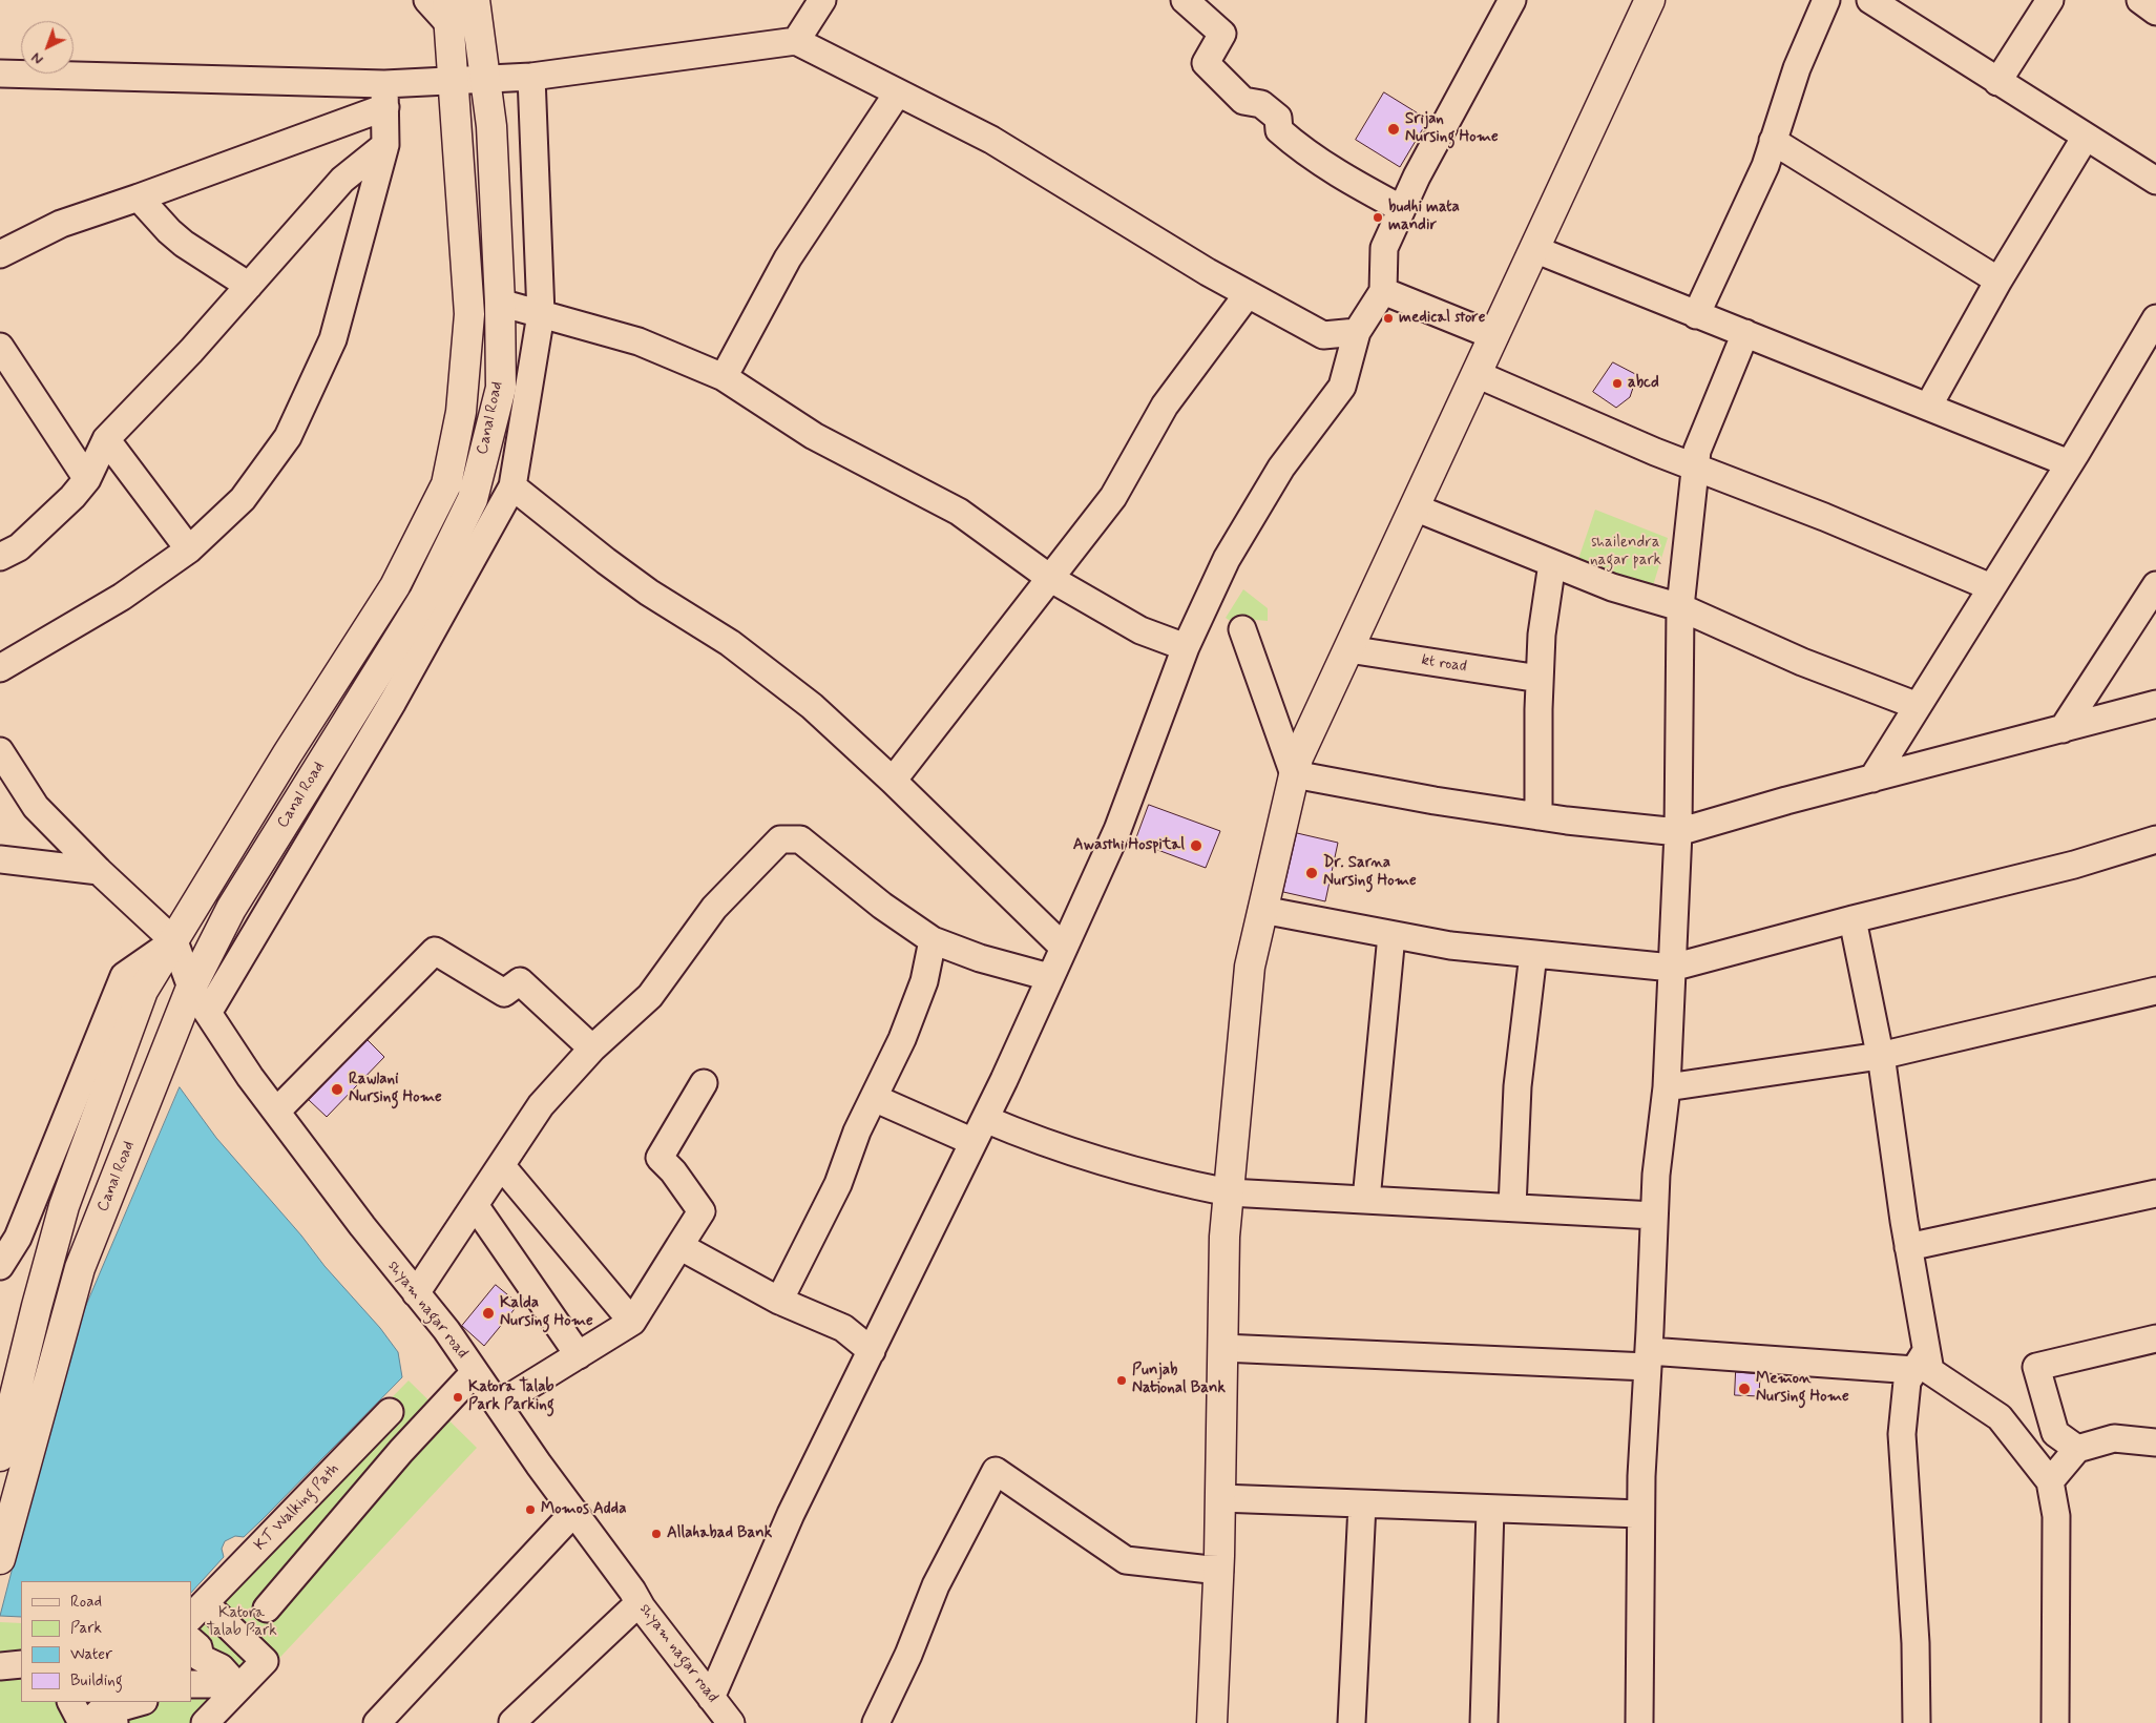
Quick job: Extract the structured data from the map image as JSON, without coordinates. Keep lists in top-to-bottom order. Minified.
{"streets":{"main road":["Canal Road"],"street":["kt road","shyam nagar road","KT Walking Path"]},"crossings":[["Canal Road","shyam nagar road"]],"parks":["shailendra nagar park","Katora Talab Park"],"places":["Srijan Nursing Home","budhi mata mandir","medical store","abcd","Awasthi Hospital","Dr. Sarna Nursing Home","Rawlani Nursing Home","Kalda Nursing Home","Punjab National Bank","Memon Nursing Home","Katora Talab Park Parking","Momos Adda","Allahabad Bank"],"legend":["Road","Park","Water","Building"],"north":"bottom left"}
